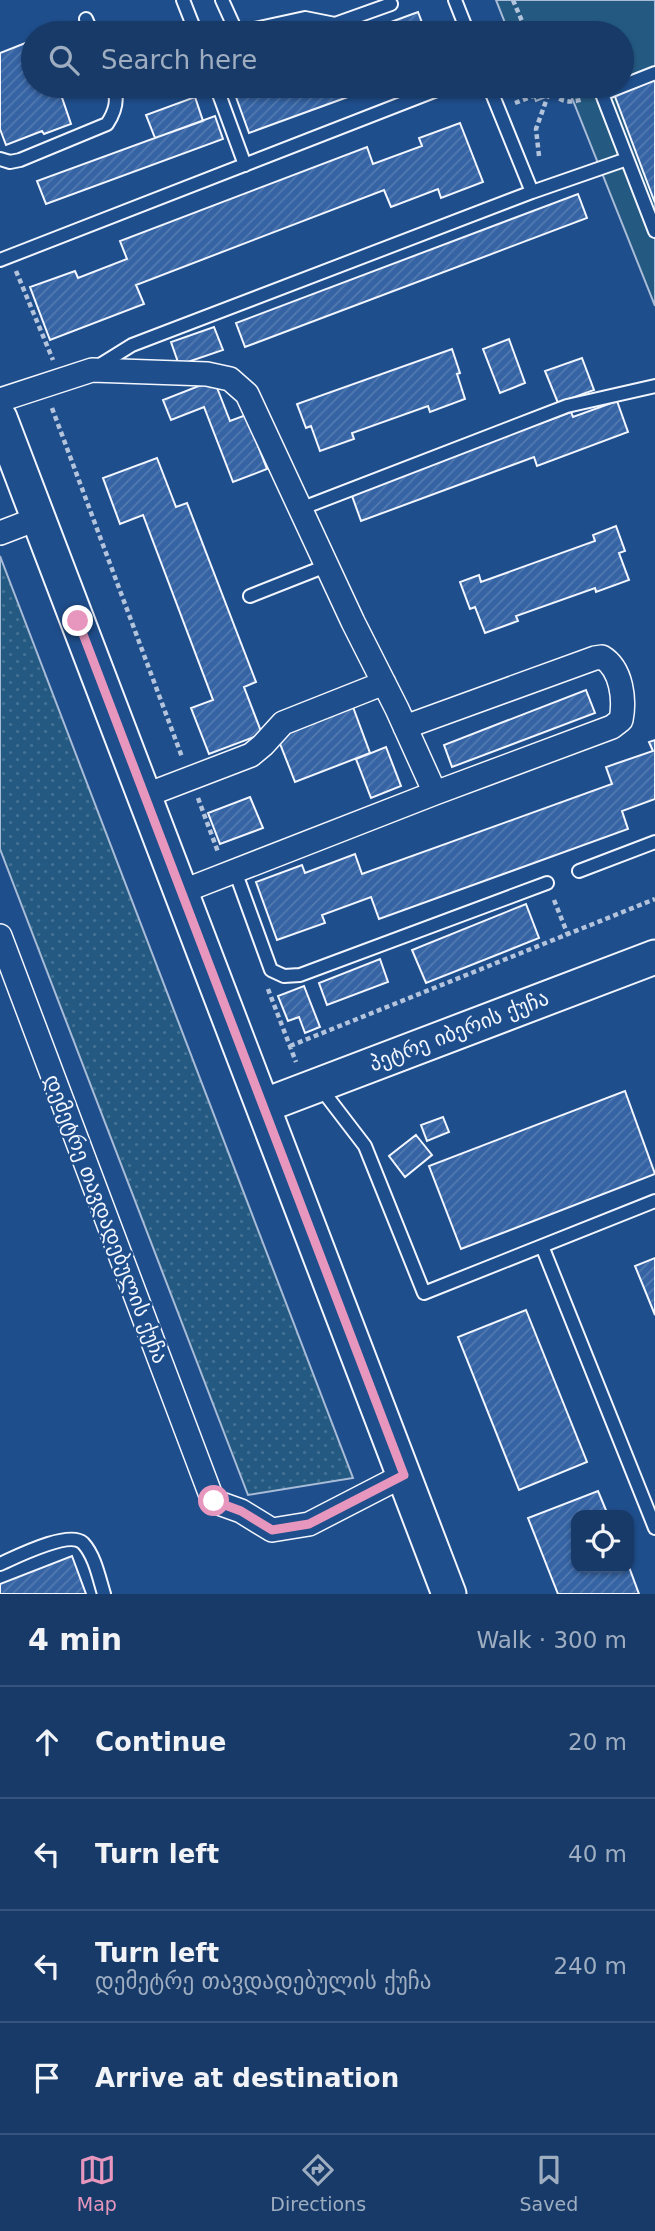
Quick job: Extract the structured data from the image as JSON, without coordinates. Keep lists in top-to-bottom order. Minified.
{"streets":{"main road":["პეტრე იბერის ქუჩა"],"street":["დემეტრე თავდადებულის ქუჩა"]},"page":{"search":"Search here","heading":["4 min","Walk · 300 m"],"list":[["Continue","20 m"],["Turn left","40 m"],["Turn left","დემეტრე თავდადებულის ქუჩა","240 m"],"Arrive at destination"],"nav":["Map","Directions","Saved"]}}
